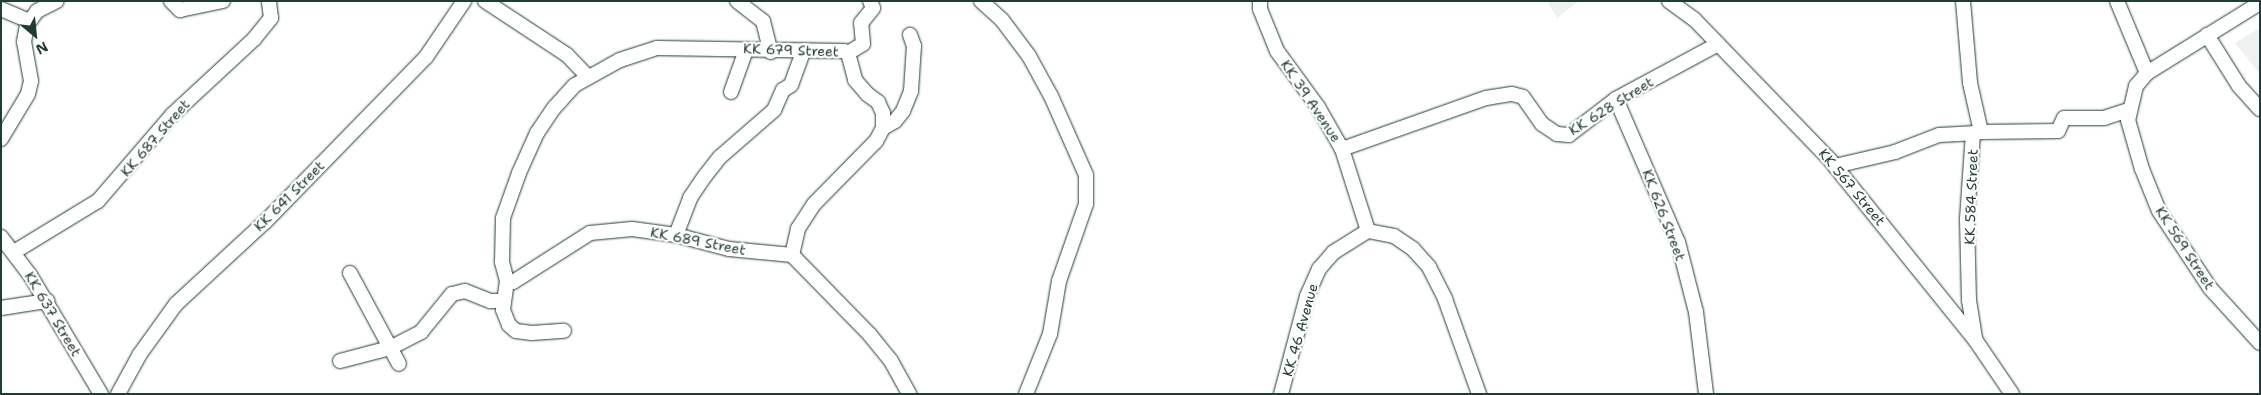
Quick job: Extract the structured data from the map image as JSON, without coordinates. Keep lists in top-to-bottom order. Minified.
{"streets":{"street":["KK 679 Street","KK 39 Avenue","KK 628 Street","KK 687 Street","KK 567 Street","KK 641 Street","KK 584 Street","KK 626 Street","KK 689 Street","KK 569 Street","KK 637 Street","KK 46 Avenue"]},"crossings":[["KK 679 Street","KK 689 Street"],["KK 39 Avenue","KK 628 Street"],["KK 39 Avenue","KK 46 Avenue"],["KK 628 Street","KK 567 Street"],["KK 628 Street","KK 626 Street"],["KK 687 Street","KK 637 Street"],["KK 567 Street","KK 584 Street"]],"north":"bottom right"}
